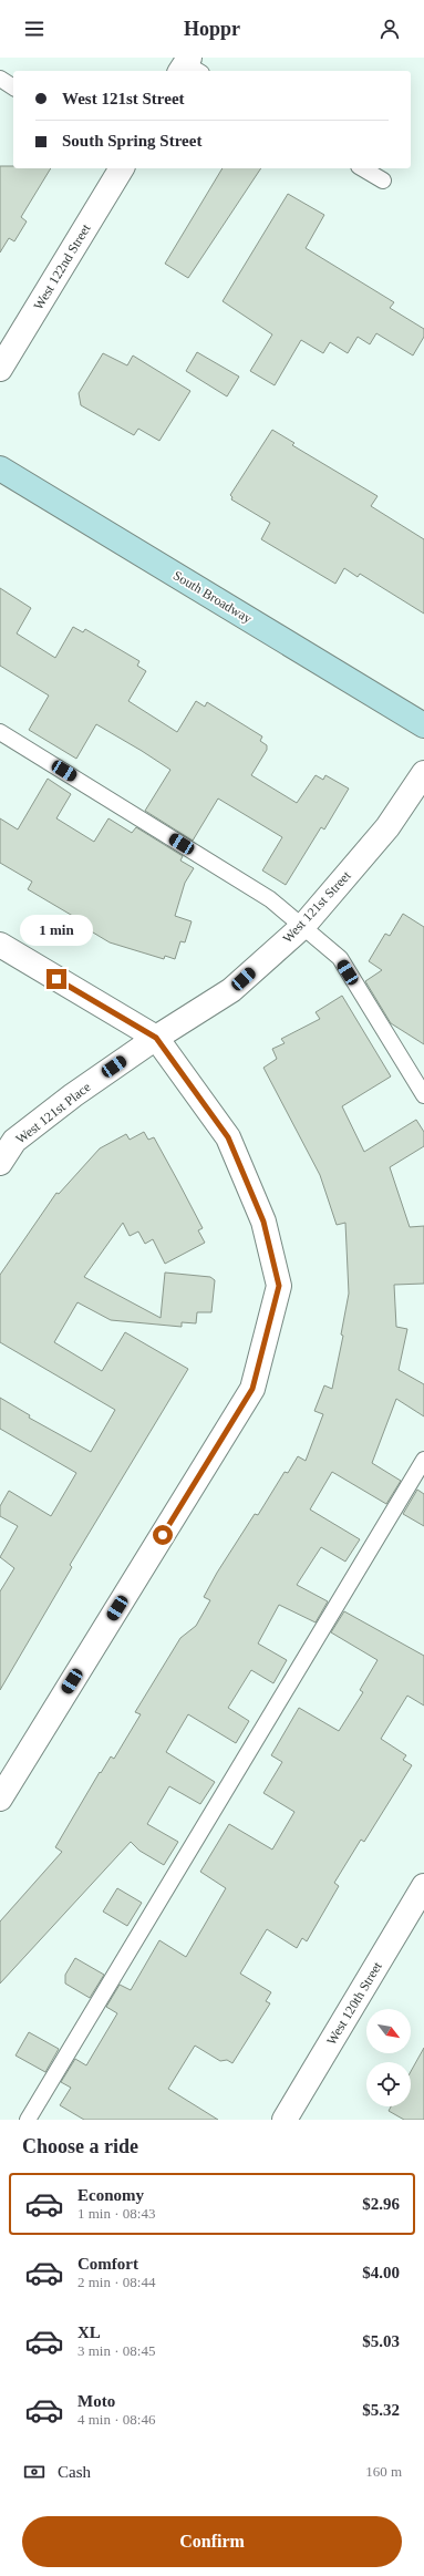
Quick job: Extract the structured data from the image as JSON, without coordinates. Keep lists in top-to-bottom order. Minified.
{"streets":{"main road":["South Broadway"],"street":["West 122nd Street","West 121st Street","West 121st Place","West 120th Street"]},"crossings":[["West 121st Street","West 121st Place"]],"north":"bottom right","page":{"header":"Hoppr","banner":["West 121st Street","South Spring Street"],"bubble":"1 min","heading":"Choose a ride","list":[{"name":"Economy","note":"1 min · 08:43","value":"$2.96"},{"name":"Comfort","note":"2 min · 08:44","value":"$4.00"},{"name":"XL","note":"3 min · 08:45","value":"$5.03"},{"name":"Moto","note":"4 min · 08:46","value":"$5.32"}],"pay":["Cash","160 m"],"buttons":"Confirm"}}
